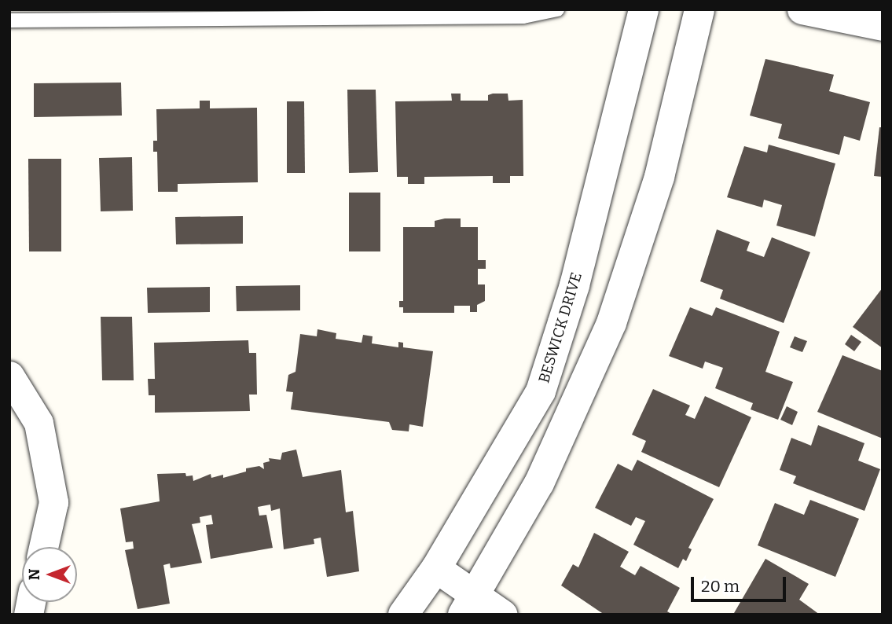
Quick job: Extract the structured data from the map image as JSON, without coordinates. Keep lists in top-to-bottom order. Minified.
{"streets":{"street":["BESWICK DRIVE"]},"scale_bar":"20 m","north":"left"}
